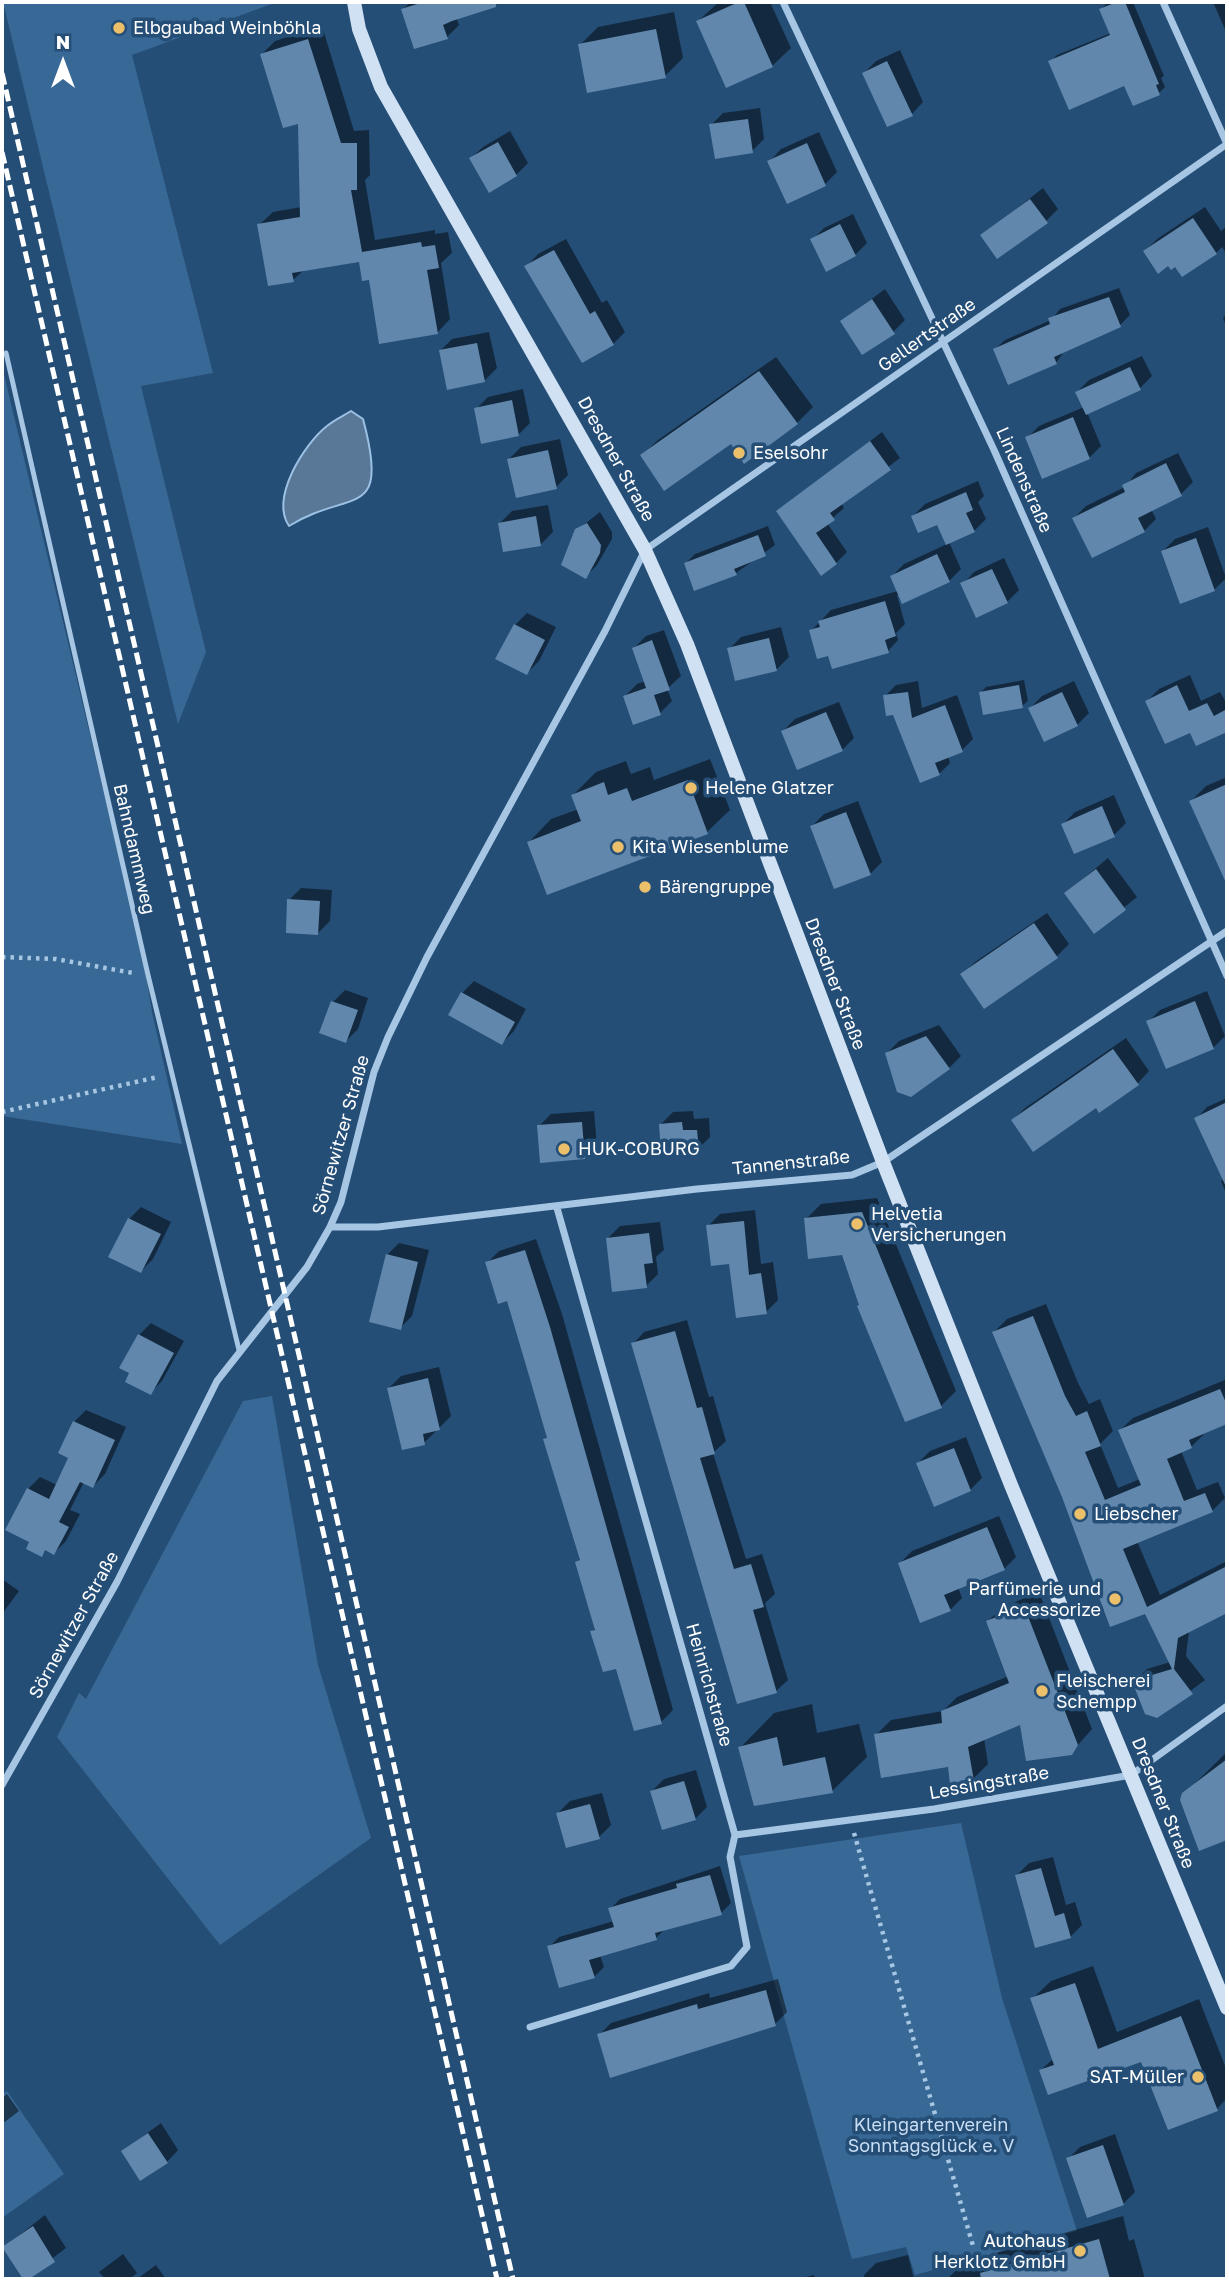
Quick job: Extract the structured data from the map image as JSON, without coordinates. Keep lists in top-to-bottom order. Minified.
{"streets":{"main road":["Dresdner Straße"],"street":["Gellertstraße","Lindenstraße","Sörnewitzer Straße","Tannenstraße","Heinrichstraße","Lessingstraße"],"lane":["Bahndammweg"]},"crossings":[["Gellertstraße","Dresdner Straße"],["Gellertstraße","Lindenstraße"],["Gellertstraße","Sörnewitzer Straße"],["Dresdner Straße","Sörnewitzer Straße"],["Dresdner Straße","Tannenstraße"],["Dresdner Straße","Lessingstraße"],["Lindenstraße","Tannenstraße"],["Bahndammweg","Sörnewitzer Straße"],["Sörnewitzer Straße","Tannenstraße"],["Tannenstraße","Heinrichstraße"],["Heinrichstraße","Lessingstraße"]],"parks":["Kleingartenverein Sonntagsglück e. V"],"places":["Elbgaubad Weinböhla","Eselsohr","Helene Glatzer","Kita Wiesenblume","Bärengruppe","HUK-COBURG","Helvetia Versicherungen","Liebscher","Parfümerie und Accessorize","Fleischerei Schempp","SAT-Müller","Autohaus Herklotz GmbH"],"north":"top"}
